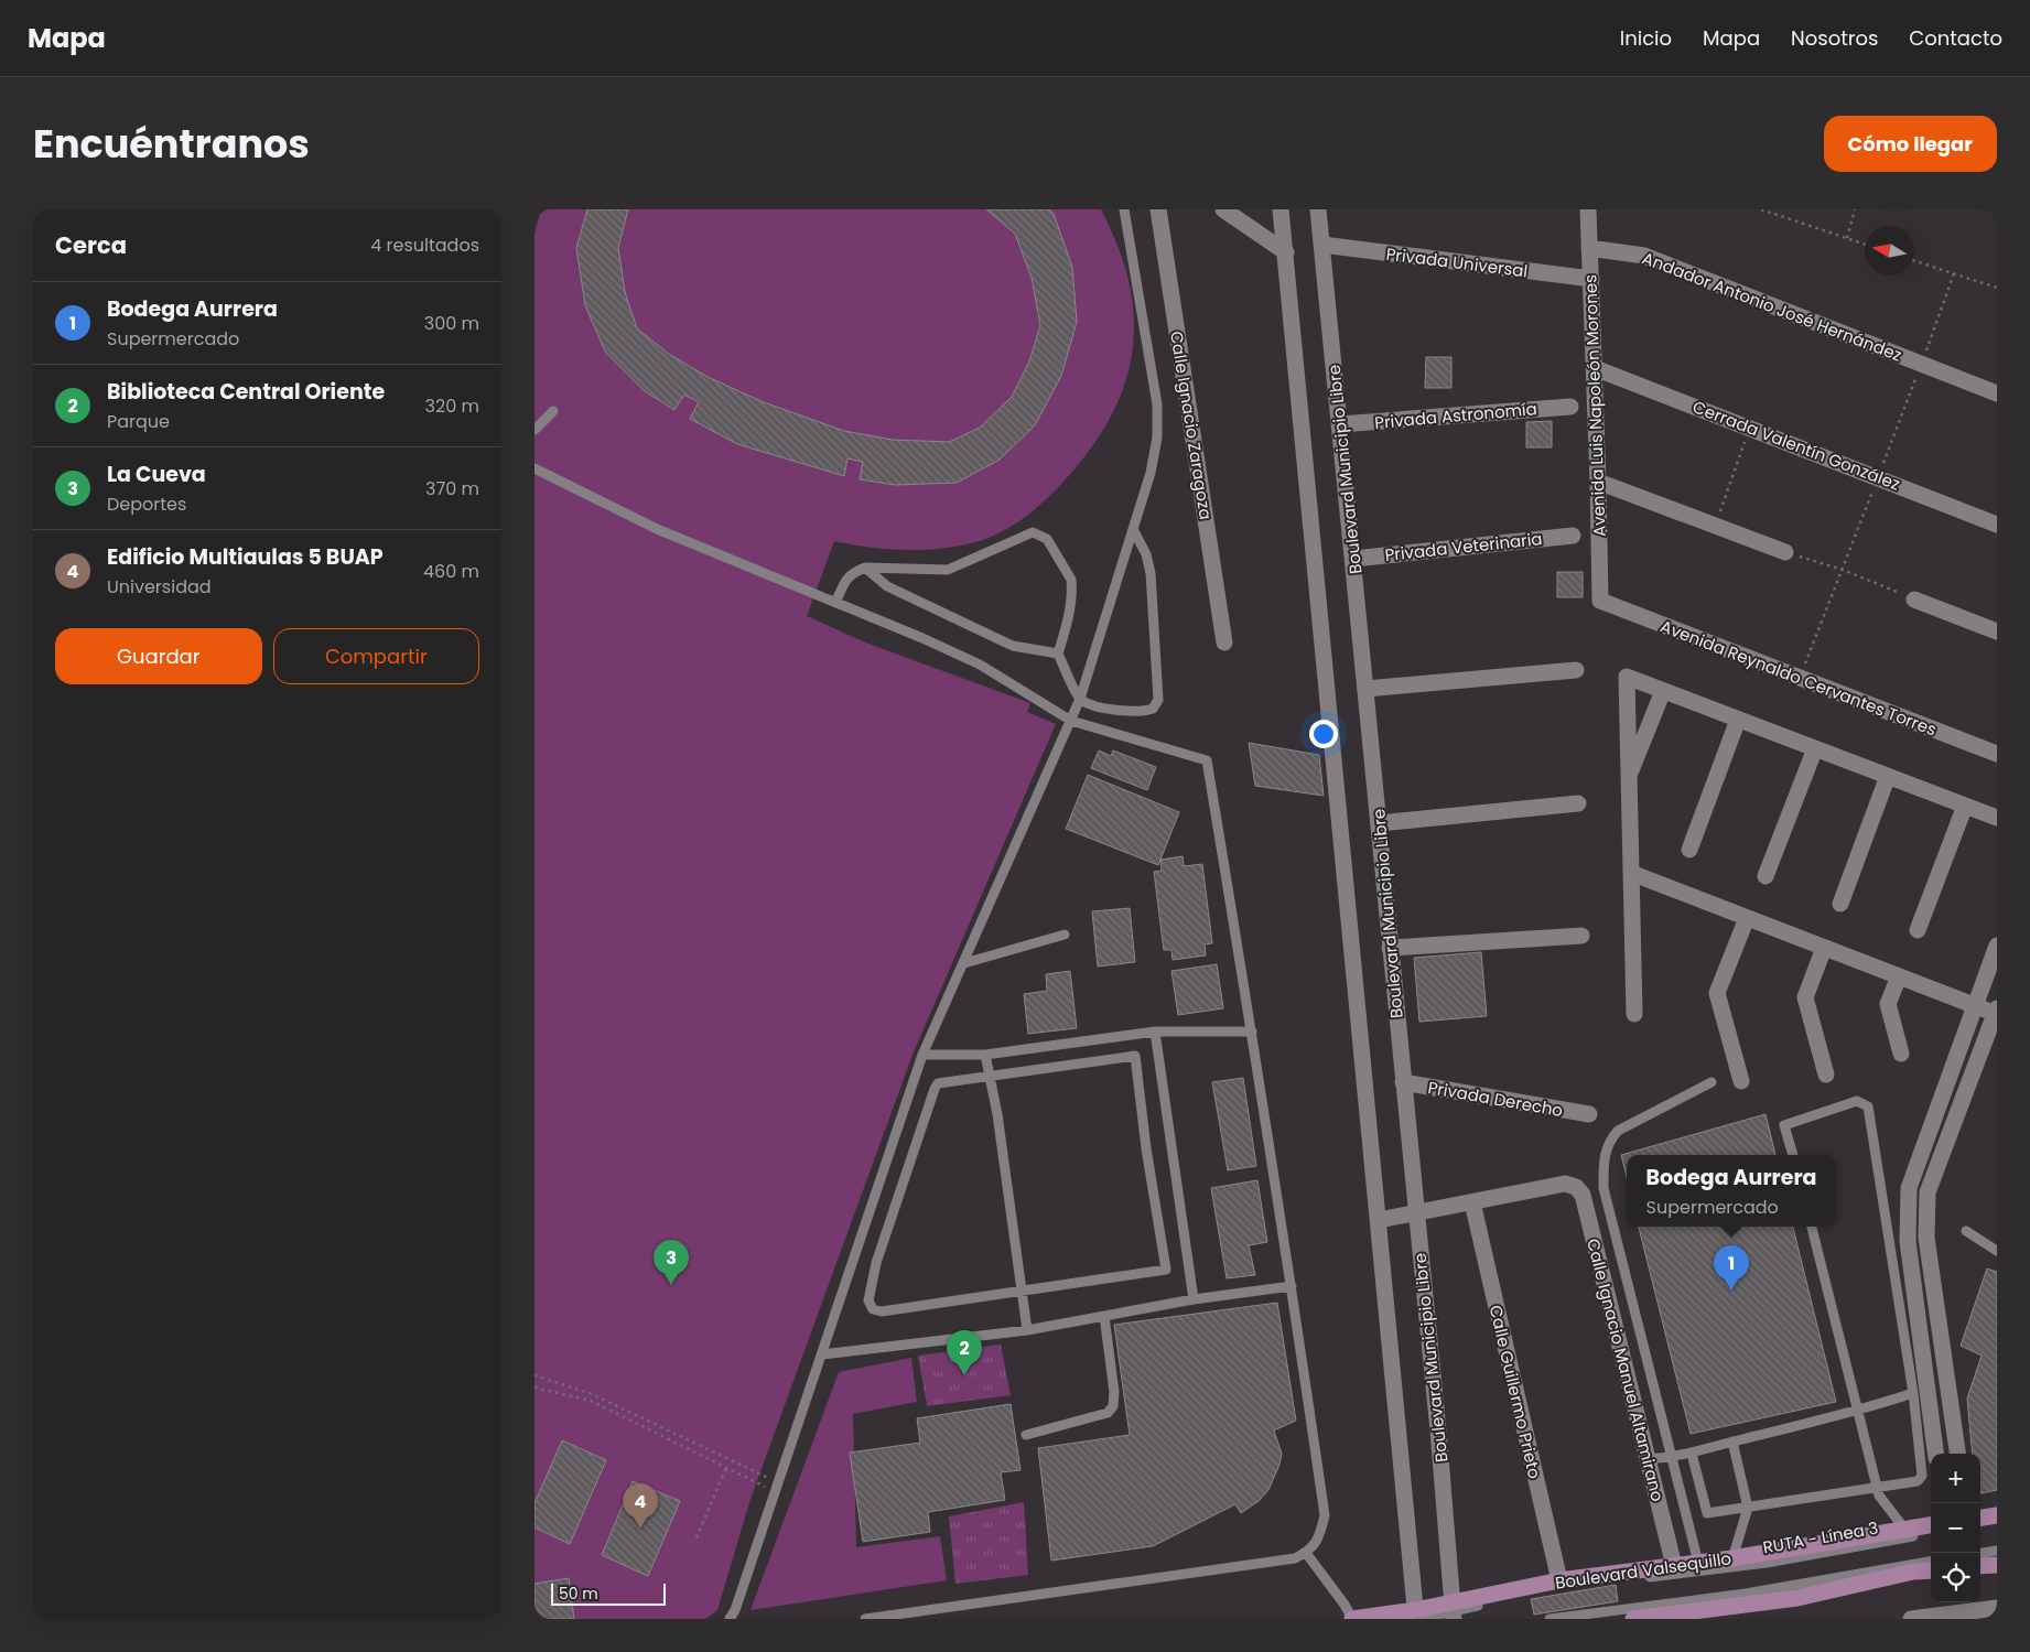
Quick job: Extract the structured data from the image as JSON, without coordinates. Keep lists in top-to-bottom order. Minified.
{"streets":{"main road":["Boulevard Valsequillo"],"street":["Privada Universal","Andador Antonio José Hernández","Avenida Luis Napoleón Morones","Privada Astronomía","Calle Ignacio Zaragoza","Cerrada Valentín González","Boulevard Municipio Libre","Privada Veterinaria","Avenida Reynaldo Cervantes Torres","Privada Derecho","Calle Ignacio Manuel Altamirano","Calle Guillermo Prieto"],"lane":["RUTA - Línea 3"]},"crossings":[["Privada Universal","Avenida Luis Napoleón Morones"],["Privada Universal","Boulevard Municipio Libre"],["Andador Antonio José Hernández","Avenida Luis Napoleón Morones"],["Avenida Luis Napoleón Morones","Cerrada Valentín González"],["Avenida Luis Napoleón Morones","Avenida Reynaldo Cervantes Torres"],["Privada Astronomía","Boulevard Municipio Libre"],["Boulevard Municipio Libre","Privada Veterinaria"],["Boulevard Municipio Libre","Privada Derecho"],["Boulevard Municipio Libre","RUTA - Línea 3"],["Boulevard Municipio Libre","Boulevard Valsequillo"],["Calle Ignacio Manuel Altamirano","Calle Guillermo Prieto"],["Calle Ignacio Manuel Altamirano","Boulevard Valsequillo"],["Calle Guillermo Prieto","Boulevard Valsequillo"],["RUTA - Línea 3","Boulevard Valsequillo"]],"scale_bar":"50 m","north":"left","page":{"header":"Mapa","nav":["Inicio","Mapa","Nosotros","Contacto"],"title":"Encuéntranos","buttons":["Cómo llegar",["Guardar","Compartir"]],"heading":["Cerca","4 resultados"],"list":[{"mark":"1","name":"Bodega Aurrera","note":"Supermercado","value":"300 m"},{"mark":"2","name":"Biblioteca Central Oriente","note":"Parque","value":"320 m"},{"mark":"3","name":"La Cueva","note":"Deportes","value":"370 m"},{"mark":"4","name":"Edificio Multiaulas 5 BUAP","note":"Universidad","value":"460 m"}],"popup":["Bodega Aurrera","Supermercado"],"pins":["3","1","2","4"],"map_buttons":["+","−"],"scale":"50 m"}}
